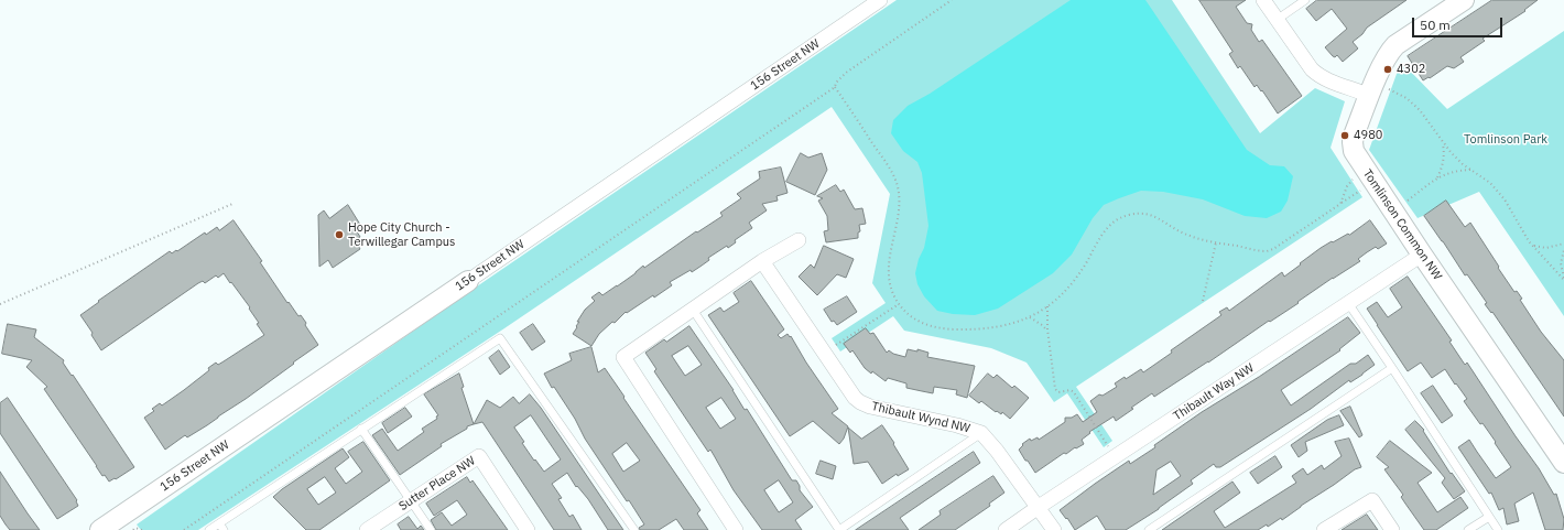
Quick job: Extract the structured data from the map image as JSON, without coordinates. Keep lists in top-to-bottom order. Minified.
{"streets":{"street":["156 Street NW","Tomlinson Common NW","Thibault Way NW","Thibault Wynd NW","Sutter Place NW"]},"crossings":[["Tomlinson Common NW","Thibault Way NW"],["Thibault Way NW","Thibault Wynd NW"]],"parks":["Tomlinson Park"],"places":["4302","4980","Hope City Church - Terwillegar Campus"],"scale_bar":"50 m"}
